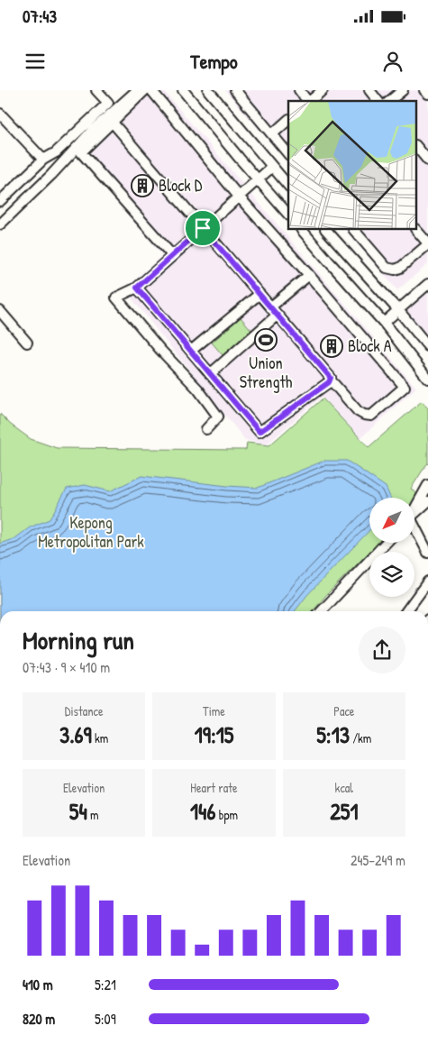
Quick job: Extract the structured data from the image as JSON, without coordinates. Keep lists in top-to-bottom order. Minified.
{"parks":["Kepong Metropolitan Park"],"places":{"building":["Block D","Block A"],"sports":["Union Strength"]},"north":"bottom left","page":{"status":"07:43","header":"Tempo","heading":["Morning run","07:43 · 9 × 410 m"],"stats":[["Distance","3.69 km"],["Time","19:15"],["Pace","5:13 /km"],["Elevation","54 m"],["Heart rate","146 bpm"],["kcal","251"]],"chart":["Elevation","245–249 m"],"list":[{"name":"410 m","note":"5:21"},{"name":"820 m","note":"5:09"}]}}
